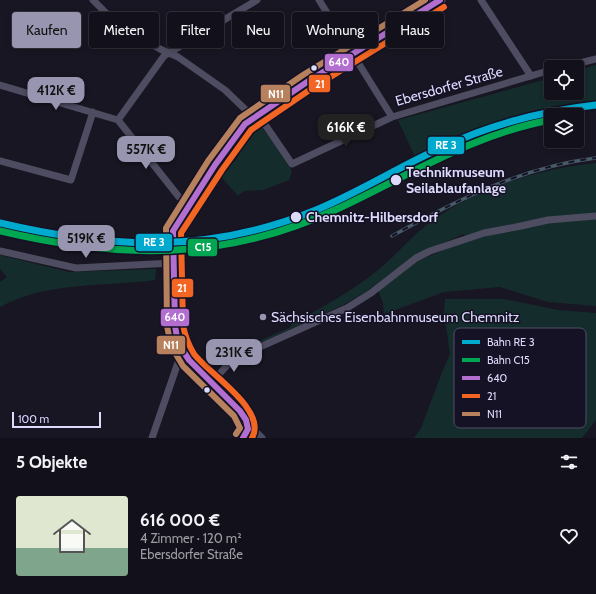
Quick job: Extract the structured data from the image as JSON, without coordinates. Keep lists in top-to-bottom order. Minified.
{"streets":{"street":["Ebersdorfer Straße"]},"places":["Technikmuseum Seilablaufanlage","Chemnitz-Hilbersdorf","Sächsisches Eisenbahnmuseum Chemnitz"],"lines":["transit line 640","transit line N11","transit line 21","rail line C15"],"legend":["Bahn RE 3","Bahn C15","640","21","N11"],"scale_bar":"100 m","page":{"chip":["Kaufen","Mieten","Filter","Neu","Wohnung","Haus"],"price":["412K €","616K €","557K €","519K €","231K €"],"scale":"100 m","heading":"5 Objekte","list":[{"name":"616 000 €","note":"4 Zimmer · 120 m² · Ebersdorfer Straße"}]}}
